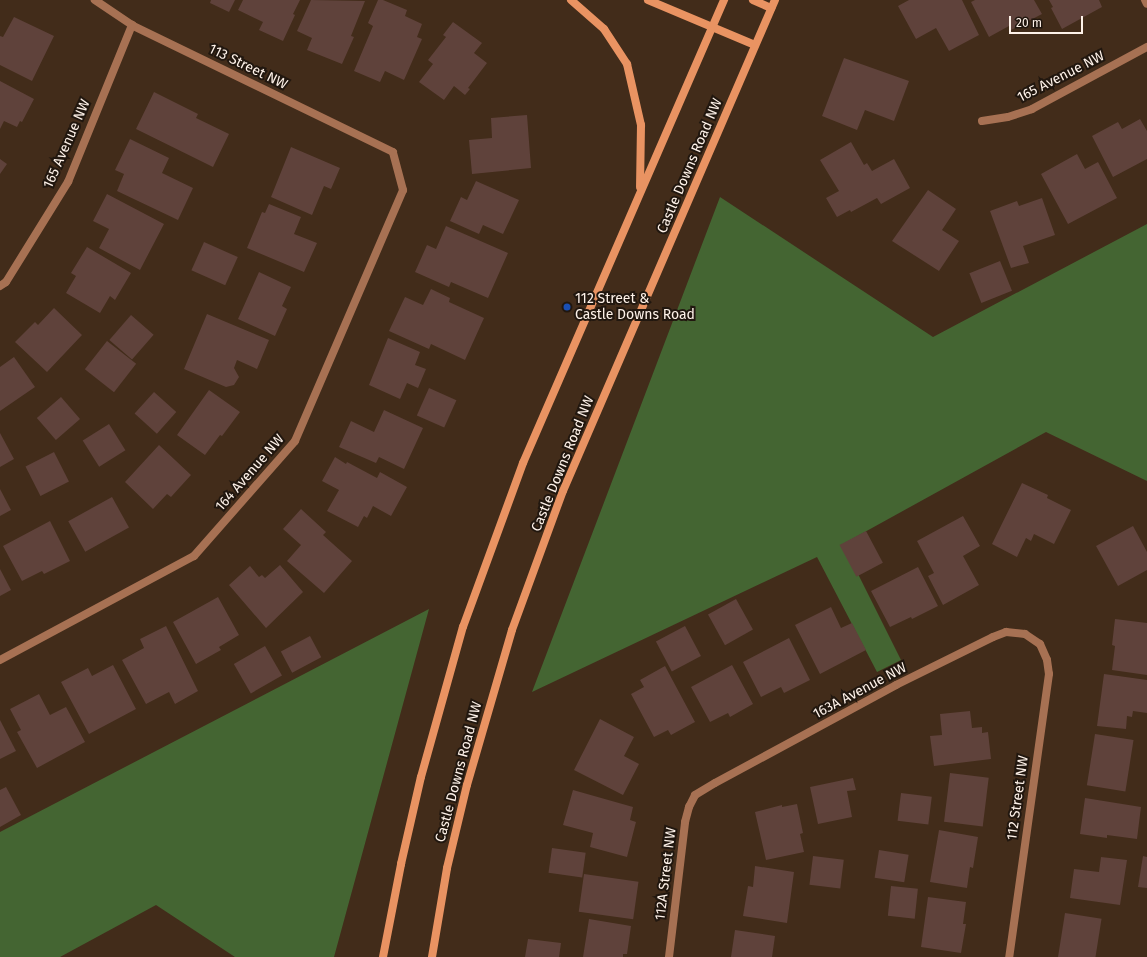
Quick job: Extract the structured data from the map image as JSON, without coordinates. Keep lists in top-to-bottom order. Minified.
{"streets":{"main road":["Castle Downs Road NW"],"street":["113 Street NW","165 Avenue NW","164 Avenue NW","163A Avenue NW","112 Street NW","112A Street NW"]},"crossings":[["113 Street NW","165 Avenue NW"],["113 Street NW","164 Avenue NW"],["163A Avenue NW","112 Street NW"],["163A Avenue NW","112A Street NW"]],"places":["112 Street & Castle Downs Road"],"scale_bar":"20 m"}
